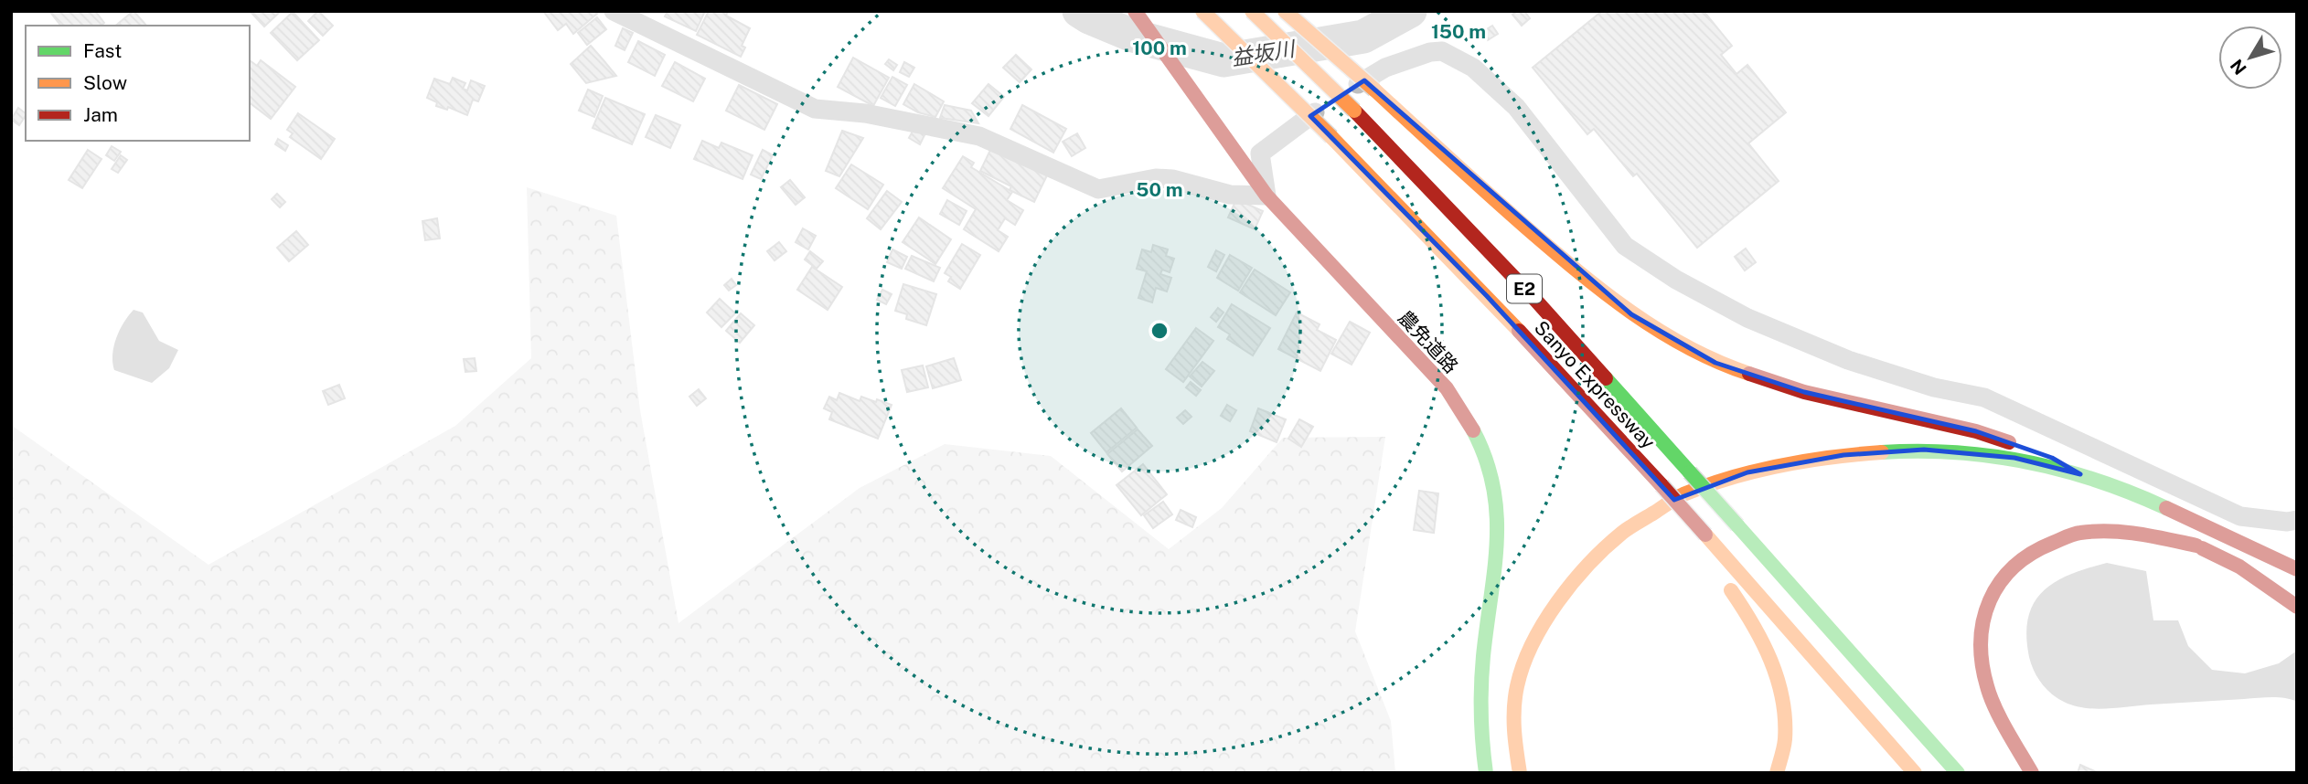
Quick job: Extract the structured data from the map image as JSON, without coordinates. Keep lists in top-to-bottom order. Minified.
{"streets":{"main road":["E2","農免道路","Sanyo Expressway"]},"water":["益坂川"],"legend":["Fast","Slow","Jam"],"north":"bottom left","rings":["150 m","100 m","50 m"]}
